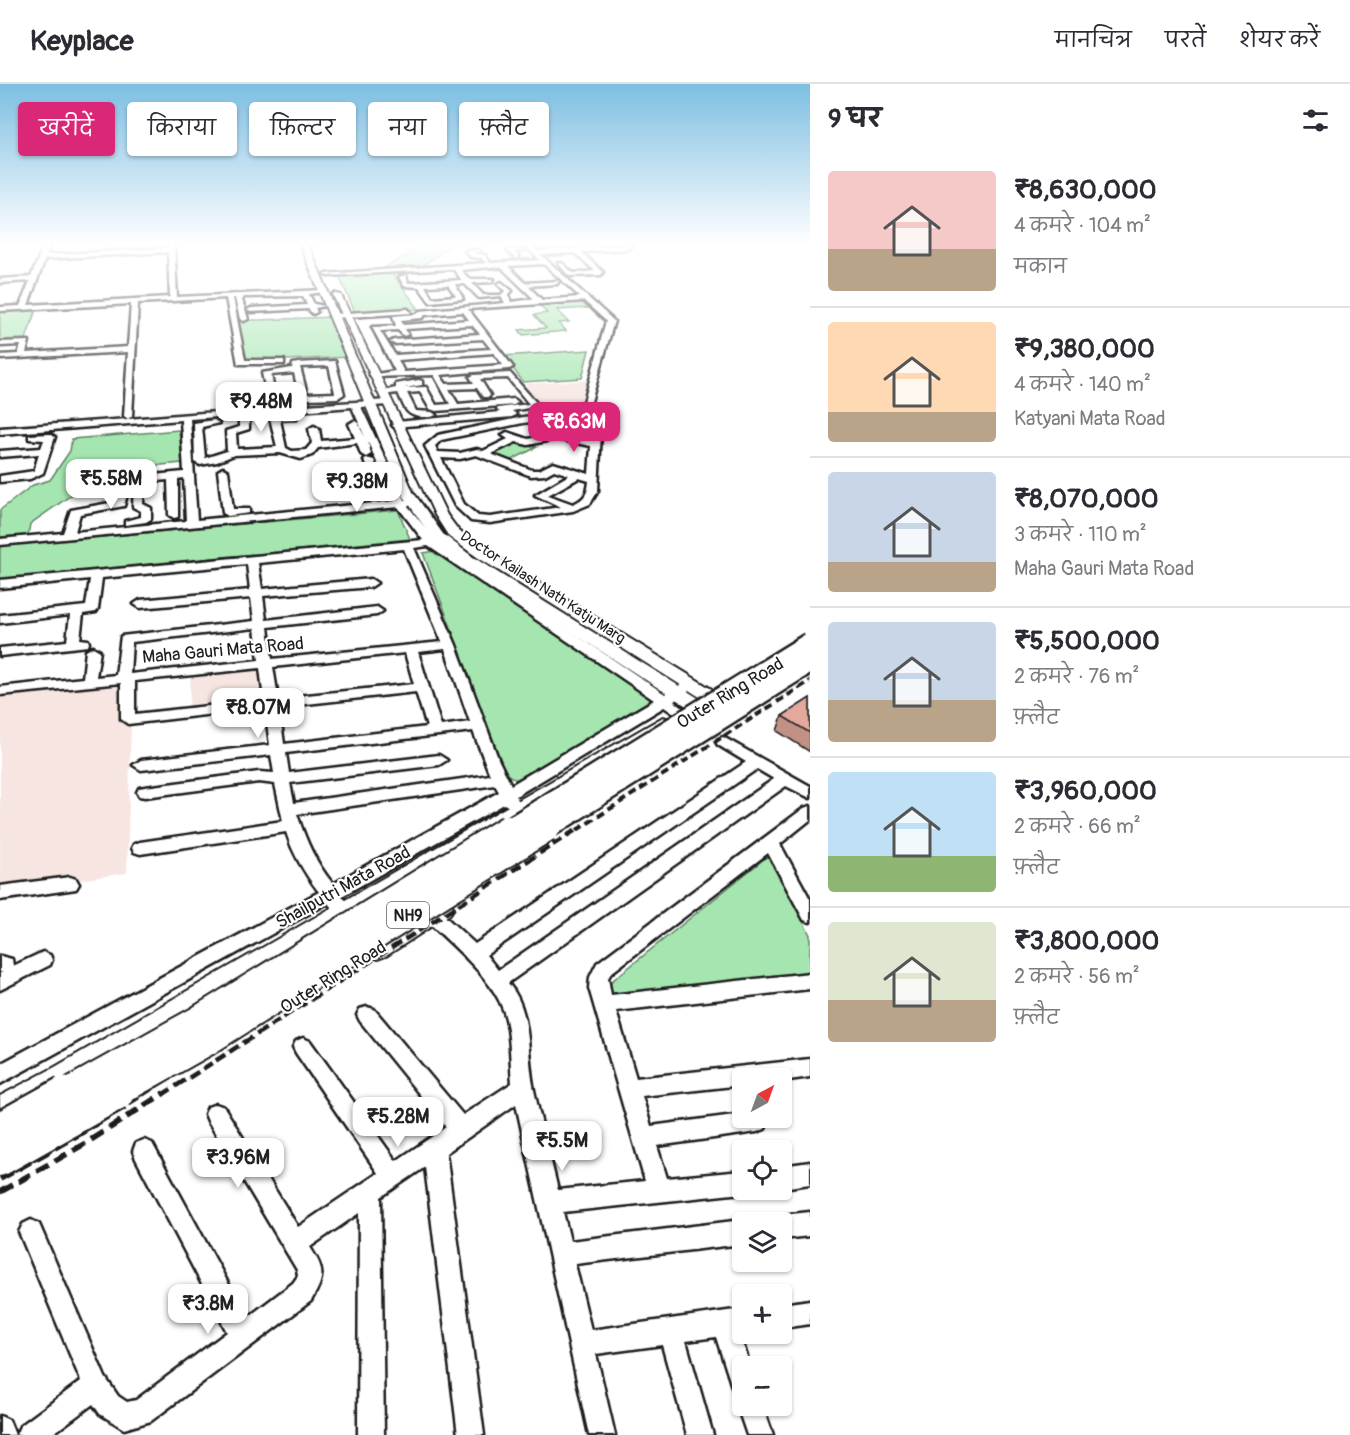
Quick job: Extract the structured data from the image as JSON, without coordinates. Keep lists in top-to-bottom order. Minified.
{"streets":{"highway":["Outer Ring Road","NH9"],"main road":["Doctor Kailash Nath Katju Marg"],"street":["Maha Gauri Mata Road","Shailputri Mata Road"]},"crossings":[["Doctor Kailash Nath Katju Marg","Outer Ring Road"],["Outer Ring Road","Shailputri Mata Road"]],"north":"top right","page":{"header":"Keyplace","nav":["मानचित्र","परतें","शेयर करें"],"heading":"9 घर","chip":["खरीदें","किराया","फ़िल्टर","नया","फ़्लैट"],"list":[{"name":"₹8,630,000","note":"4 कमरे · 104 m² · मकान"},{"name":"₹9,380,000","note":"4 कमरे · 140 m² · Katyani Mata Road"},{"name":"₹8,070,000","note":"3 कमरे · 110 m² · Maha Gauri Mata Road"},{"name":"₹5,500,000","note":"2 कमरे · 76 m² · फ़्लैट"},{"name":"₹3,960,000","note":"2 कमरे · 66 m² · फ़्लैट"},{"name":"₹3,800,000","note":"2 कमरे · 56 m² · फ़्लैट"}],"price":["₹9.48M","₹8.63M","₹5.58M","₹9.38M","₹8.07M","₹5.28M","₹5.5M","₹3.96M","₹3.8M"],"map_buttons":["+","−"]}}
